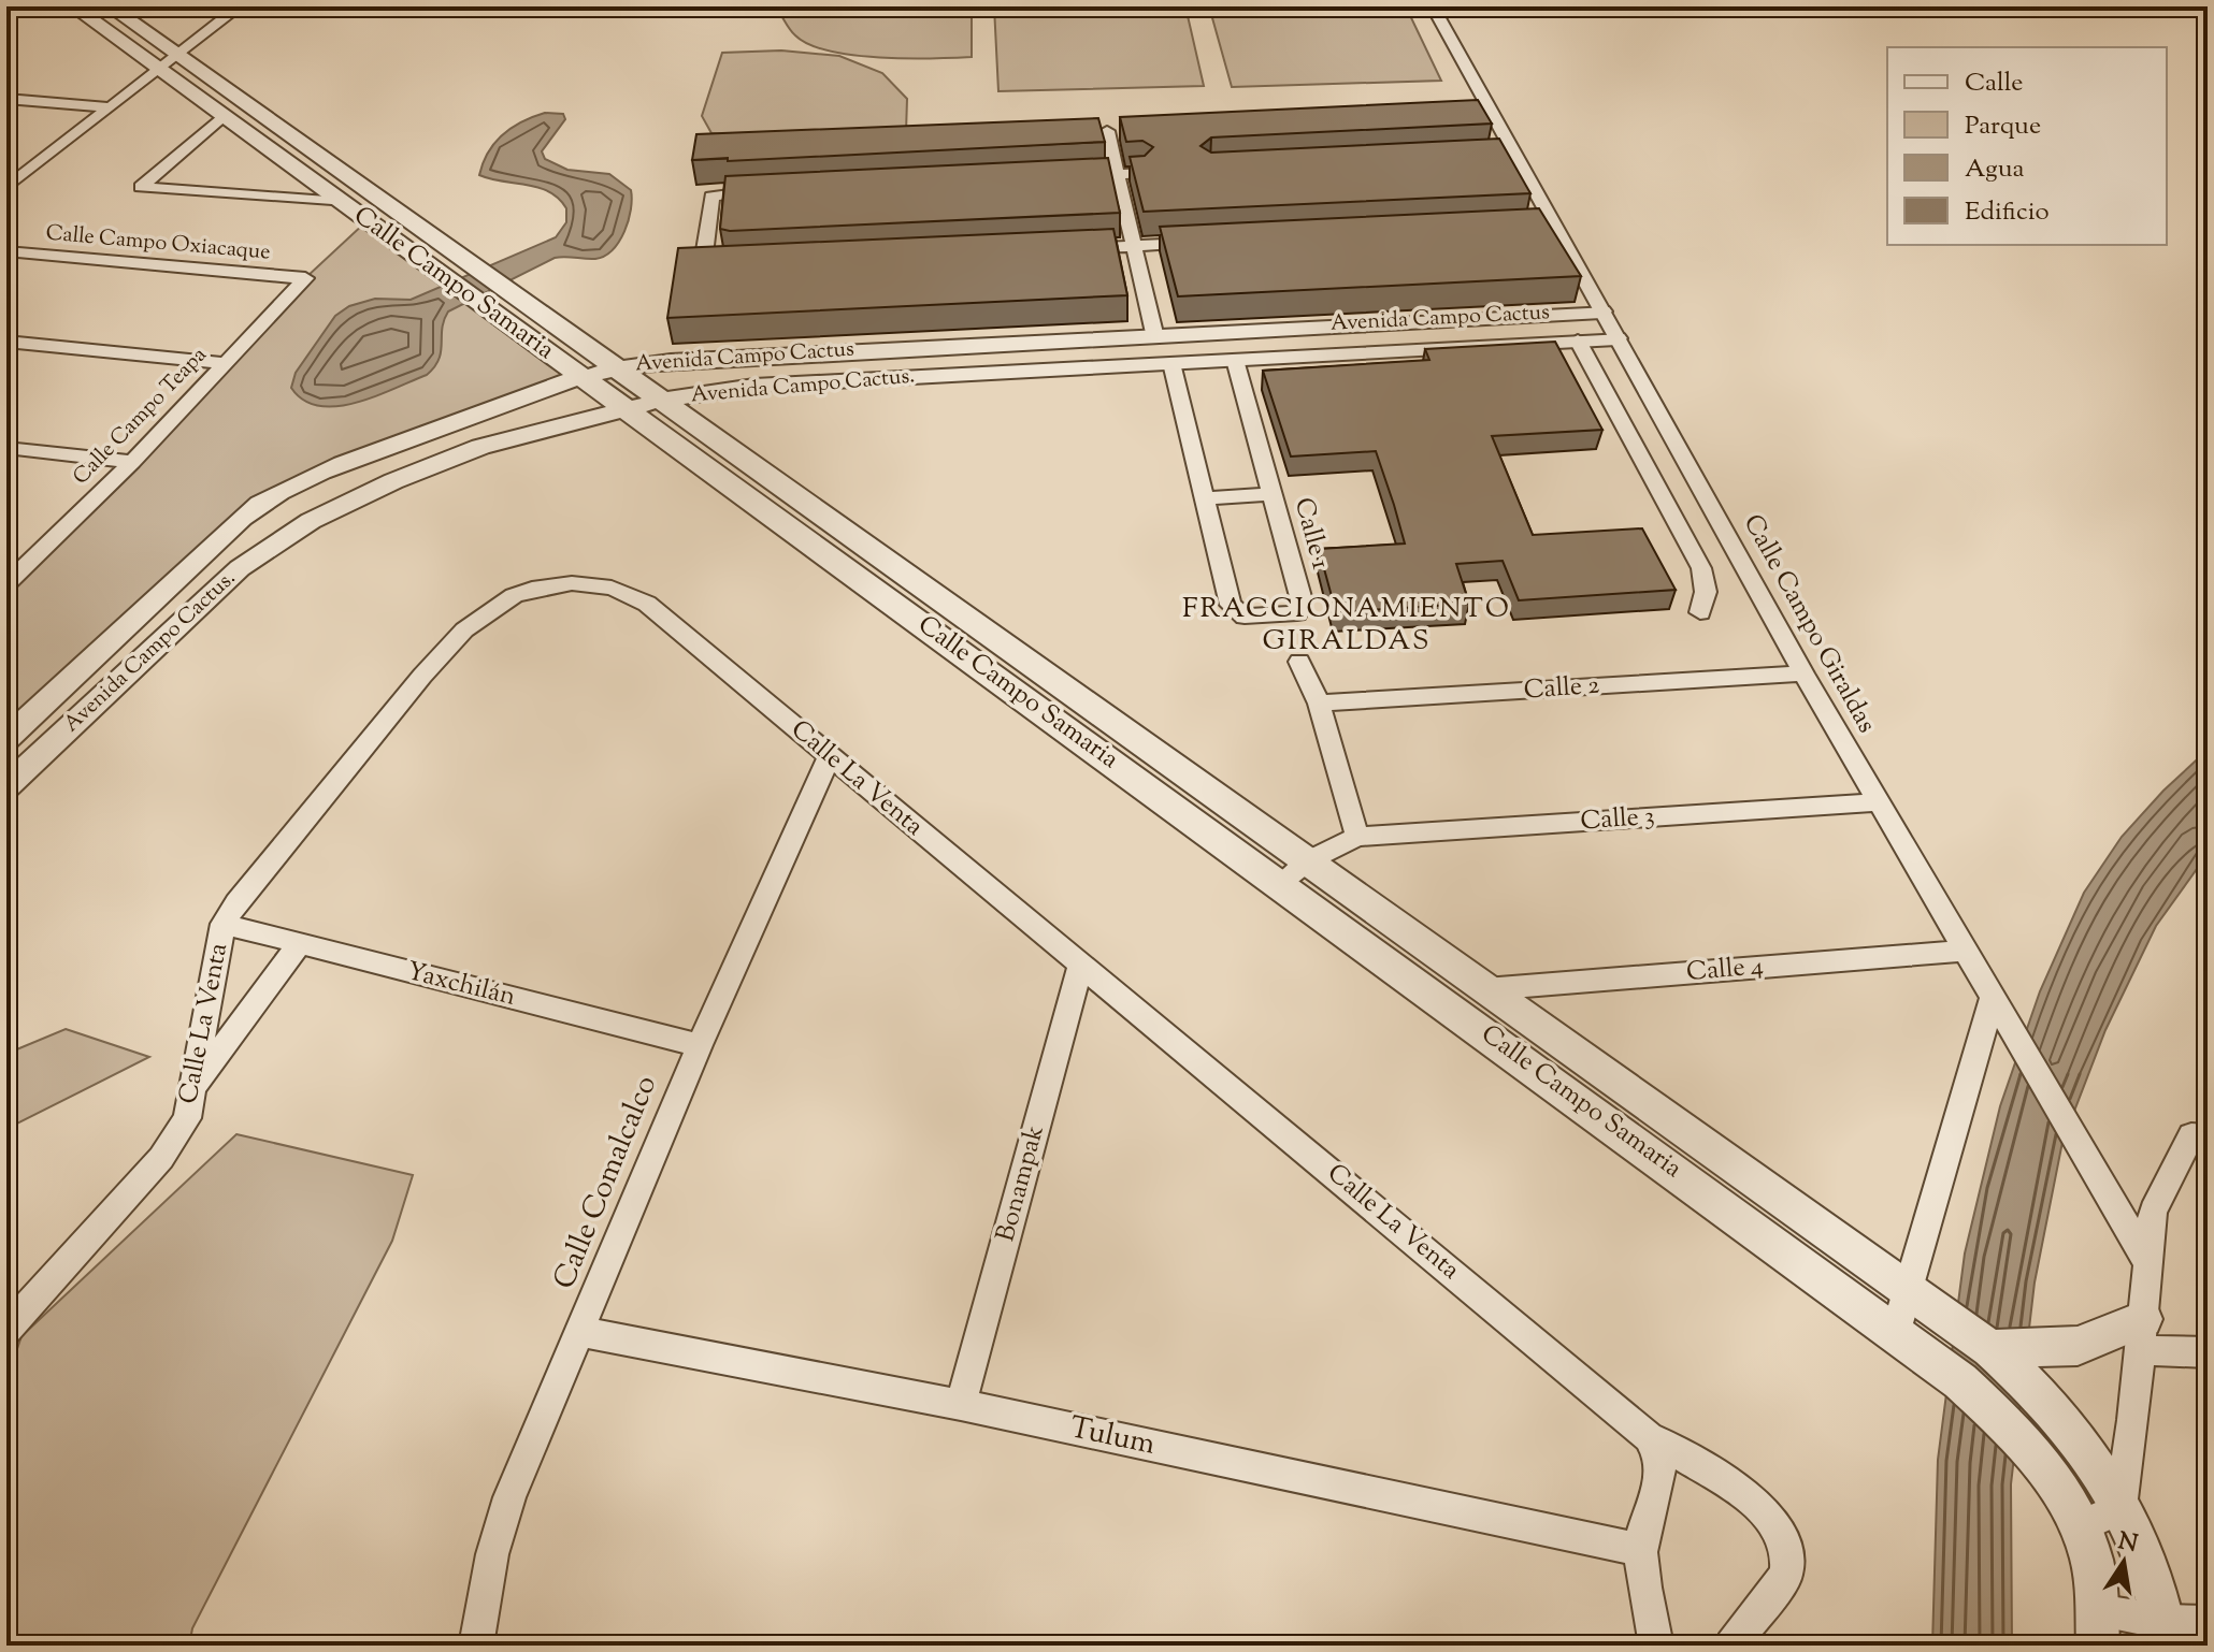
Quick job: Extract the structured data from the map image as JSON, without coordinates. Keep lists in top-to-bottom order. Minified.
{"streets":{"street":["Calle Campo Oxiacaque","Calle Campo Samaria","Avenida Campo Cactus","Avenida Campo Cactus.","Calle Campo Teapa","Calle 1","Calle Campo Giraldas","Calle 2","Calle La Venta","Calle 3","Calle 4","Yaxchilán","Calle Comalcalco","Bonampak","Tulum"]},"crossings":[["Calle Campo Oxiacaque","Calle Campo Teapa"],["Calle Campo Samaria","Avenida Campo Cactus"],["Calle Campo Samaria","Avenida Campo Cactus."],["Calle Campo Samaria","Calle 4"],["Avenida Campo Cactus","Calle Campo Giraldas"],["Avenida Campo Cactus.","Calle 1"],["Avenida Campo Cactus.","Calle Campo Giraldas"],["Calle Campo Giraldas","Calle 2"],["Calle Campo Giraldas","Calle 3"],["Calle Campo Giraldas","Calle 4"],["Calle La Venta","Yaxchilán"],["Calle La Venta","Calle Comalcalco"],["Calle La Venta","Bonampak"],["Yaxchilán","Calle Comalcalco"],["Calle Comalcalco","Tulum"],["Bonampak","Tulum"]],"districts":["FRACCIONAMIENTO GIRALDAS"],"legend":["Calle","Parque","Agua","Edificio"],"north":"top"}
